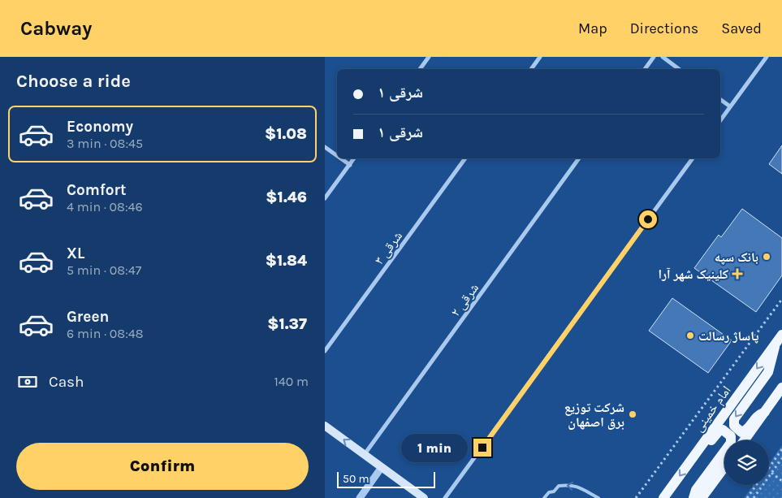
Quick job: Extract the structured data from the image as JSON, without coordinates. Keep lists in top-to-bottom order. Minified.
{"streets":{"main road":["امام خمینی"],"street":["۳ شرقی","۲ شرقی"]},"places":{"other":["بانک سپه","پاساژ رسالت","شرکت توزیع برق اصفهان"],"health":["کلینیک شهر آرا"]},"scale_bar":"50 m","page":{"header":"Cabway","nav":["Map","Directions","Saved"],"heading":"Choose a ride","banner":["۱ شرقی","۱ شرقی"],"list":[{"name":"Economy","note":"3 min · 08:45","value":"$1.08"},{"name":"Comfort","note":"4 min · 08:46","value":"$1.46"},{"name":"XL","note":"5 min · 08:47","value":"$1.84"},{"name":"Green","note":"6 min · 08:48","value":"$1.37"}],"pay":["Cash","140 m"],"bubble":"1 min","buttons":"Confirm","scale":"50 m"}}
